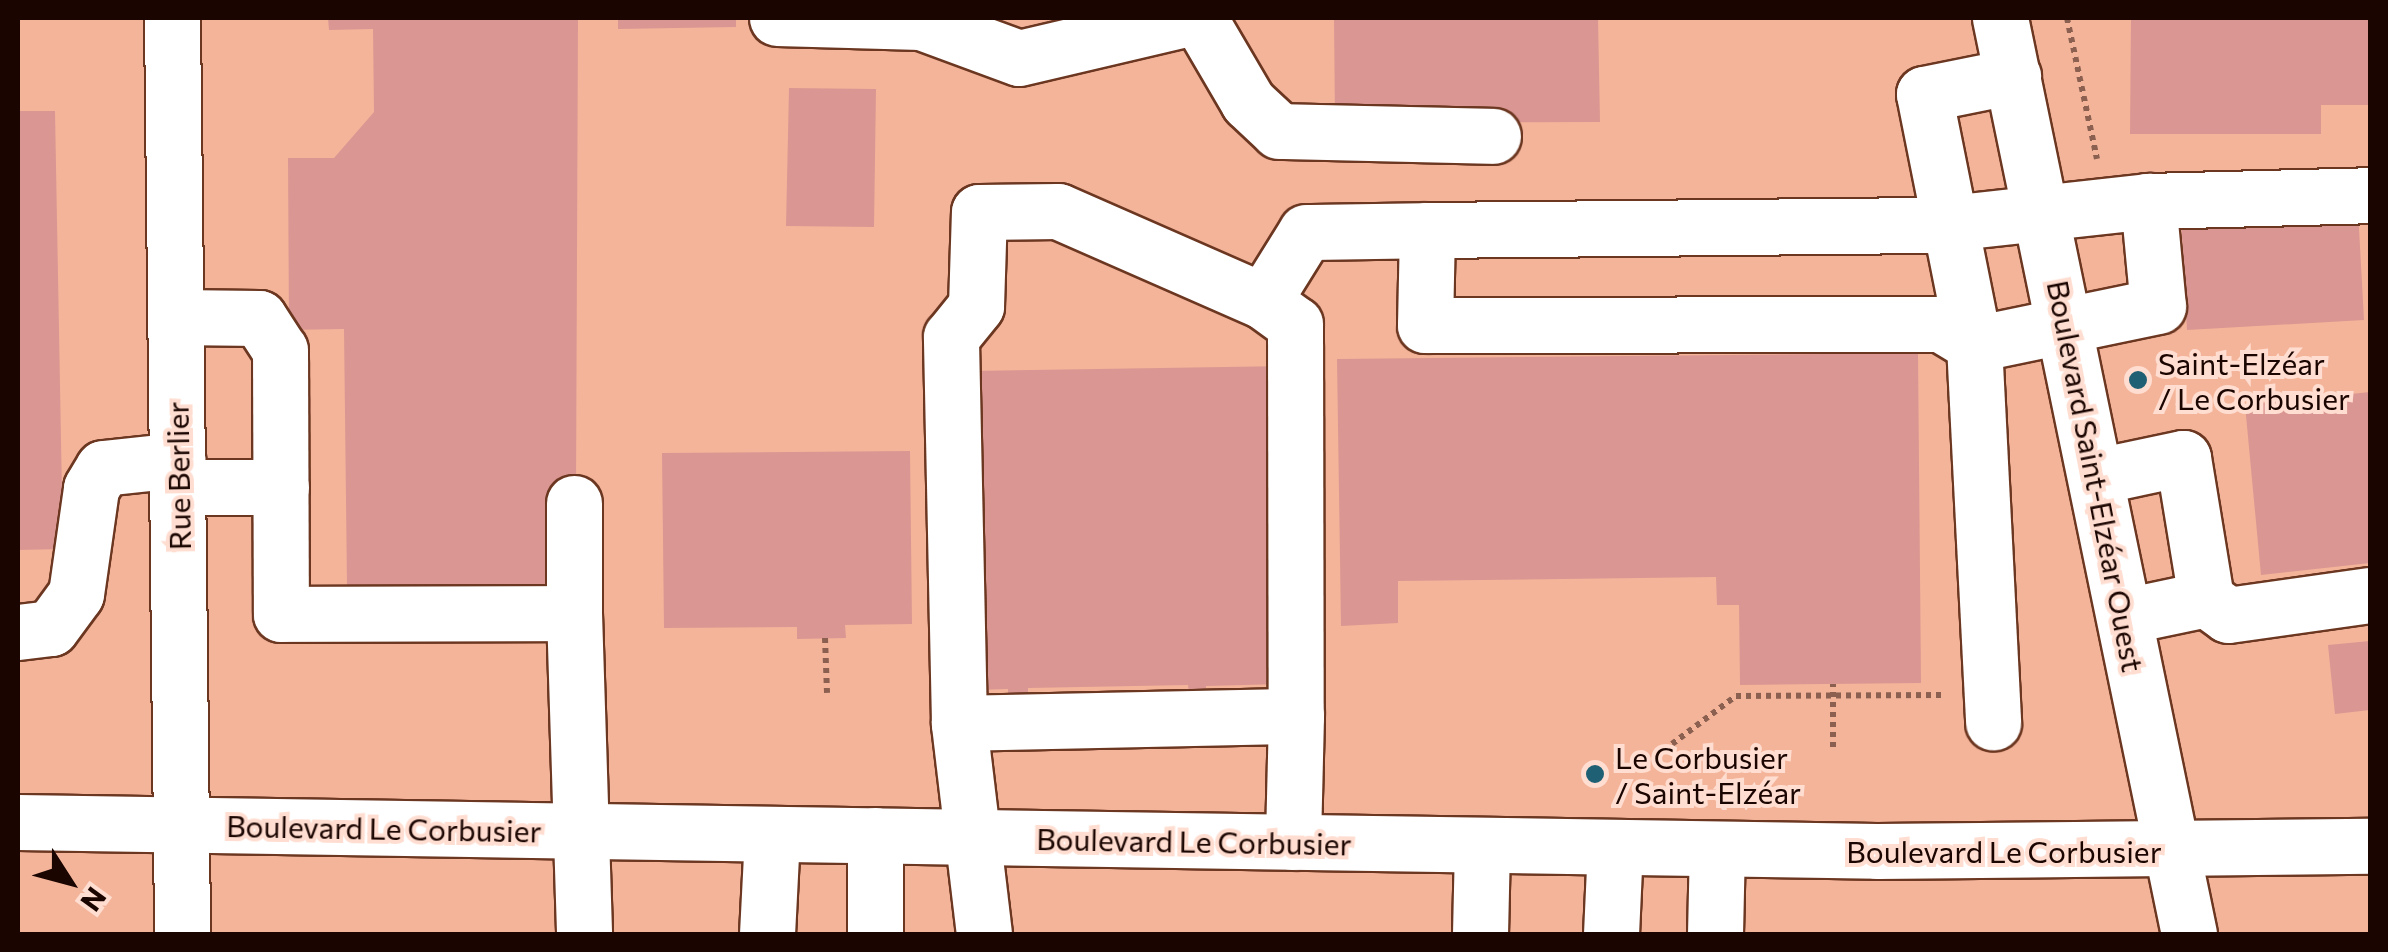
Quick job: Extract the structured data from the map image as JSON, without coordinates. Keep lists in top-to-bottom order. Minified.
{"streets":{"street":["Rue Berlier","Boulevard Saint-Elzéar Ouest","Boulevard Le Corbusier"]},"crossings":[["Rue Berlier","Boulevard Le Corbusier"],["Boulevard Saint-Elzéar Ouest","Boulevard Le Corbusier"]],"places":["Saint-Elzéar / Le Corbusier","Le Corbusier / Saint-Elzéar"],"north":"bottom right"}
